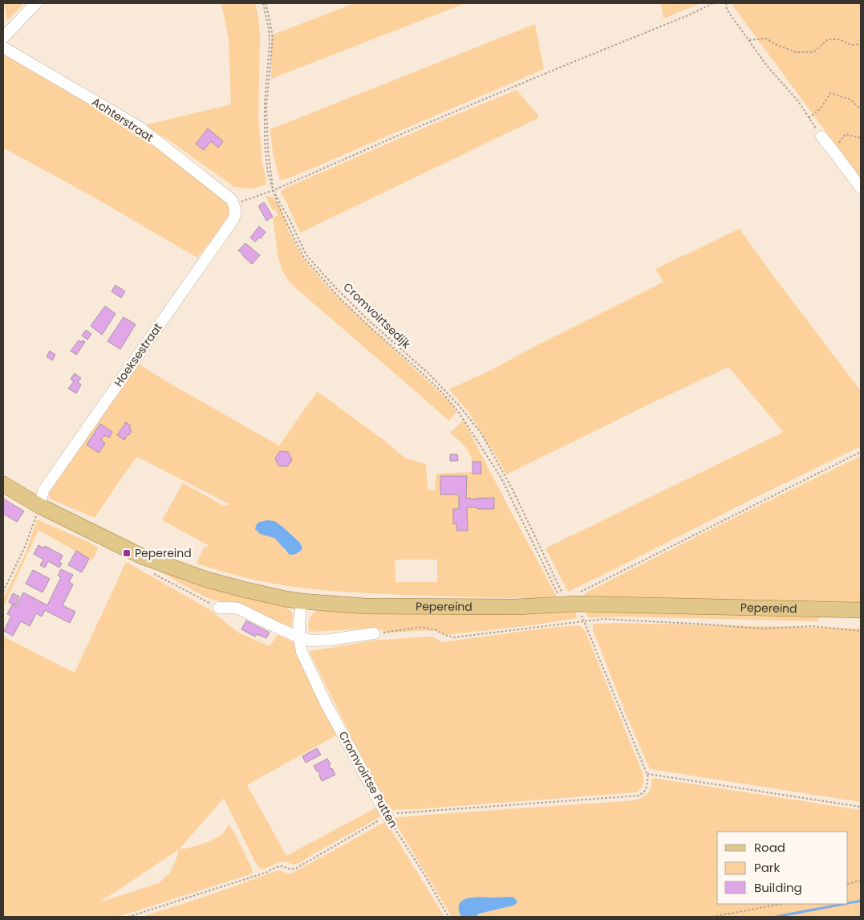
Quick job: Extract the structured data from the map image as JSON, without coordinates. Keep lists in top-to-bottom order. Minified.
{"streets":{"main road":["Pepereind"],"street":["Achterstraat","Hoeksestraat","Cromvoirtse Putten"],"path":["Cromvoirtsedijk"]},"crossings":[["Achterstraat","Hoeksestraat"],["Cromvoirtsedijk","Pepereind"],["Hoeksestraat","Pepereind"],["Pepereind","Cromvoirtse Putten"]],"places":{"transit":["Pepereind"]},"legend":["Road","Park","Building"]}
